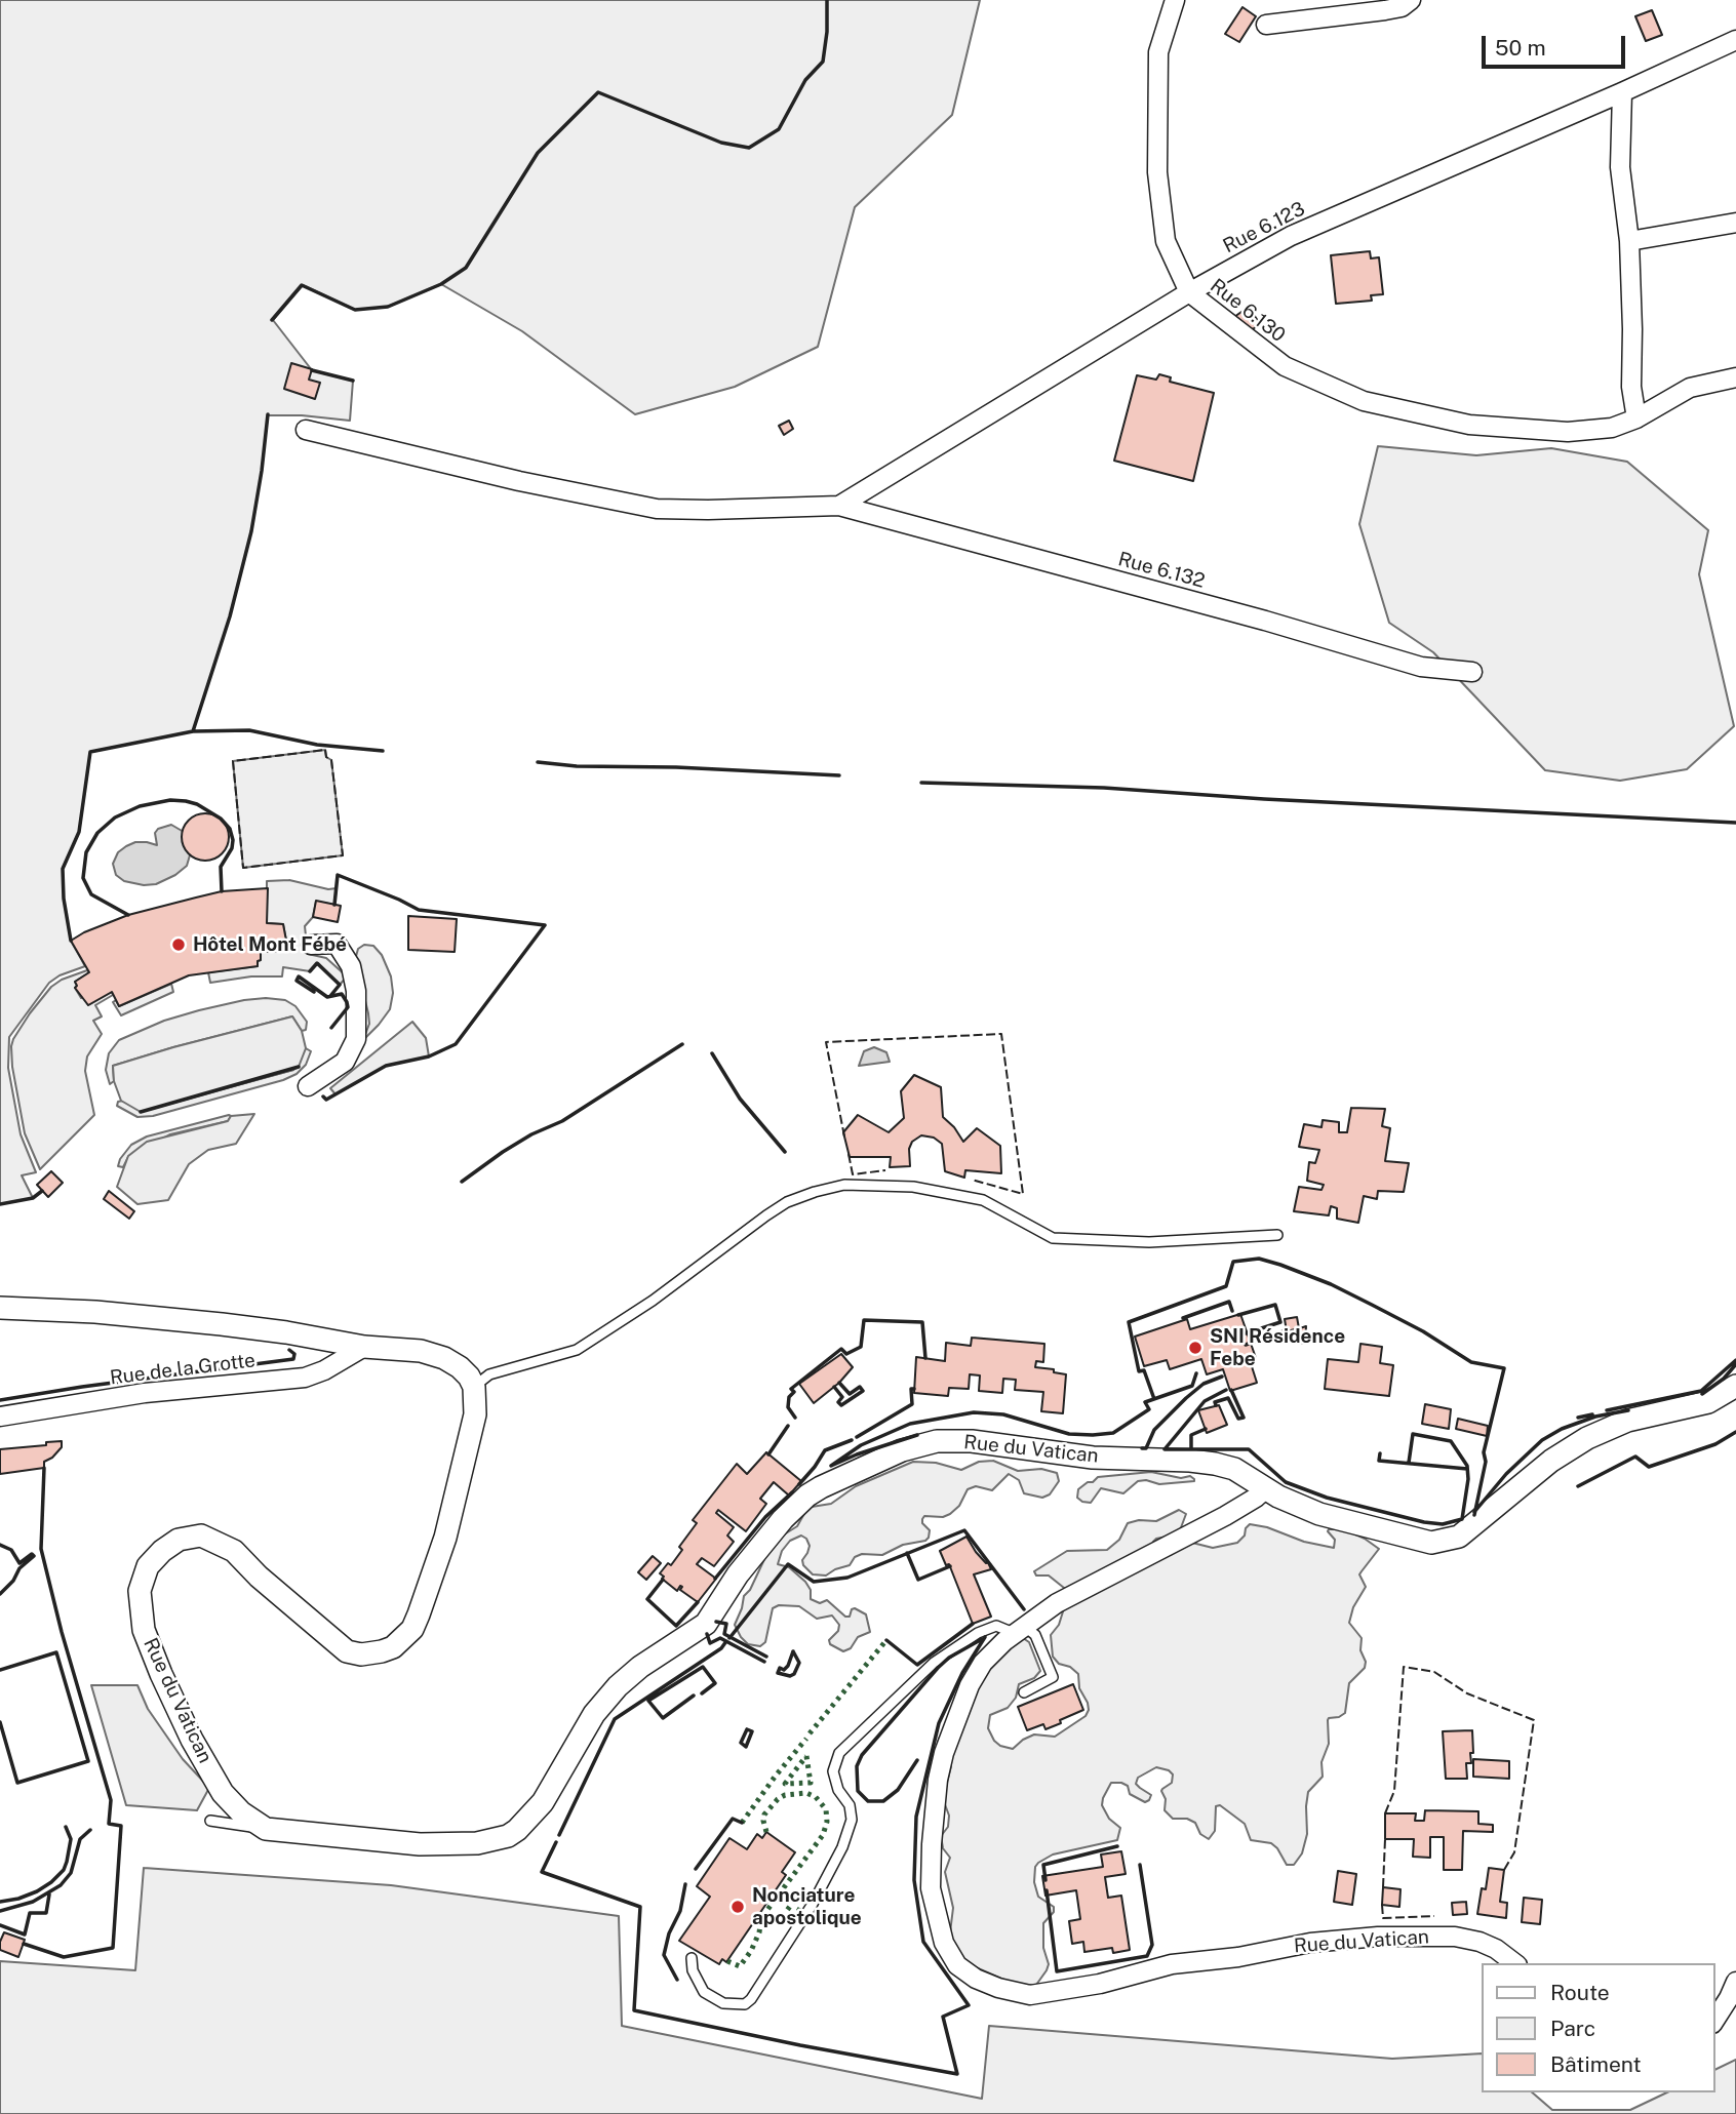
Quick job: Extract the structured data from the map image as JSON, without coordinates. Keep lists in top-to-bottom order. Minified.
{"streets":{"street":["Rue 6.123","Rue 6.130","Rue 6.132","Rue de la Grotte","Rue du Vatican"]},"crossings":[["Rue 6.123","Rue 6.130"],["Rue 6.123","Rue 6.132"]],"places":["Hôtel Mont Fébé","SNI Résidence Febe","Nonciature apostolique"],"legend":["Route","Parc","Bâtiment"],"scale_bar":"50 m"}
